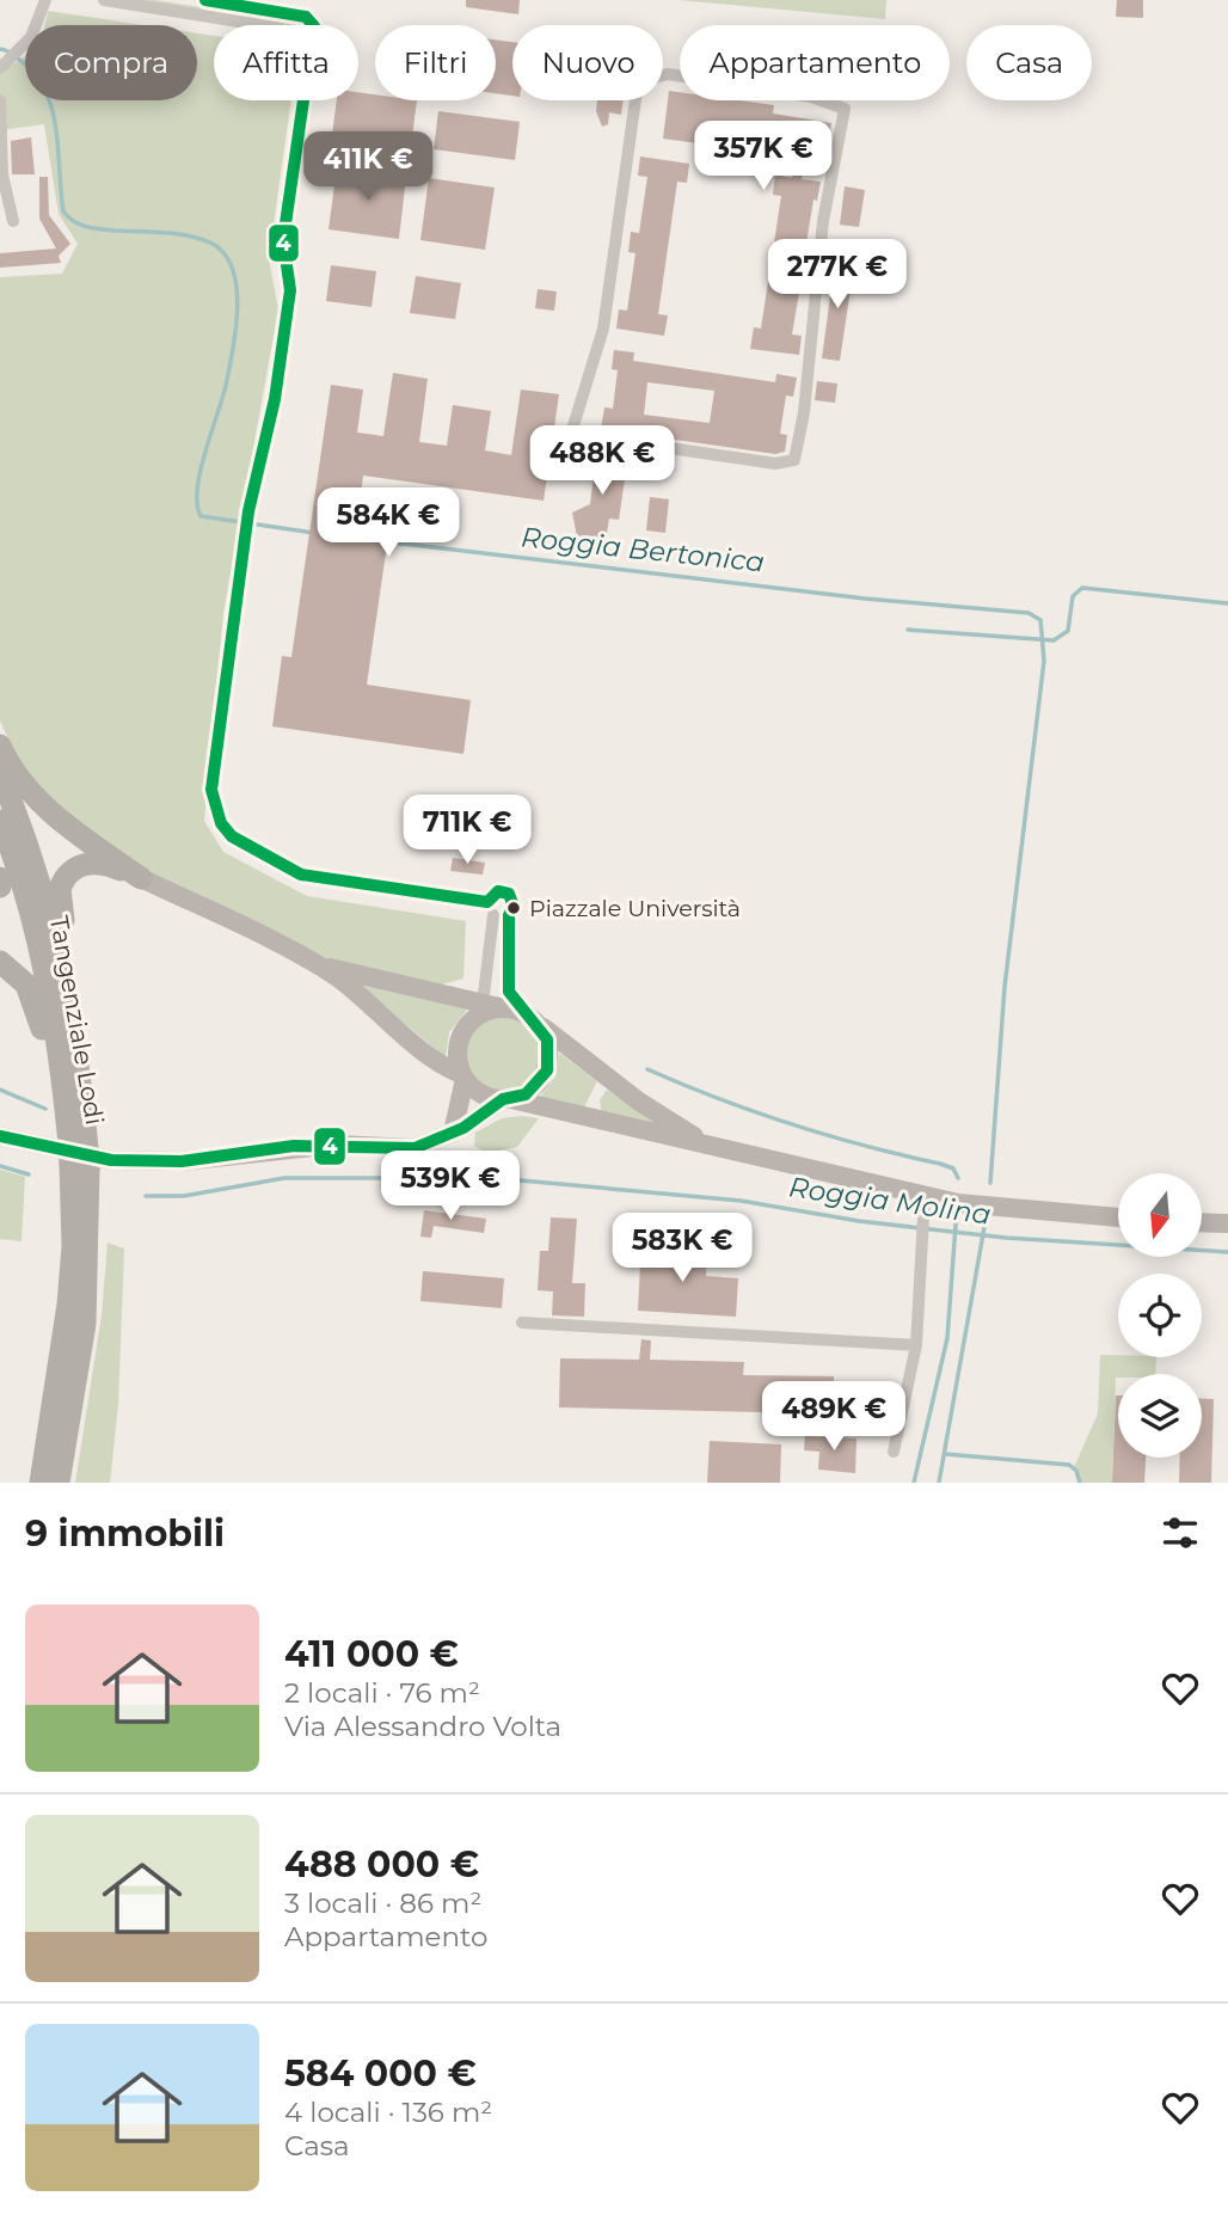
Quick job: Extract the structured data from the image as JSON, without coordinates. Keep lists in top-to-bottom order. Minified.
{"streets":{"highway":["Tangenziale Lodi"]},"water":["Roggia Bertonica","Roggia Molina"],"places":["Piazzale Università"],"lines":["transit line 4"],"north":"bottom","page":{"chip":["Compra","Affitta","Filtri","Nuovo","Appartamento","Casa"],"price":["357K €","411K €","277K €","488K €","584K €","711K €","539K €","583K €","489K €"],"heading":"9 immobili","list":[{"name":"411 000 €","note":"2 locali · 76 m² · Via Alessandro Volta"},{"name":"488 000 €","note":"3 locali · 86 m² · Appartamento"},{"name":"584 000 €","note":"4 locali · 136 m² · Casa"}]}}
